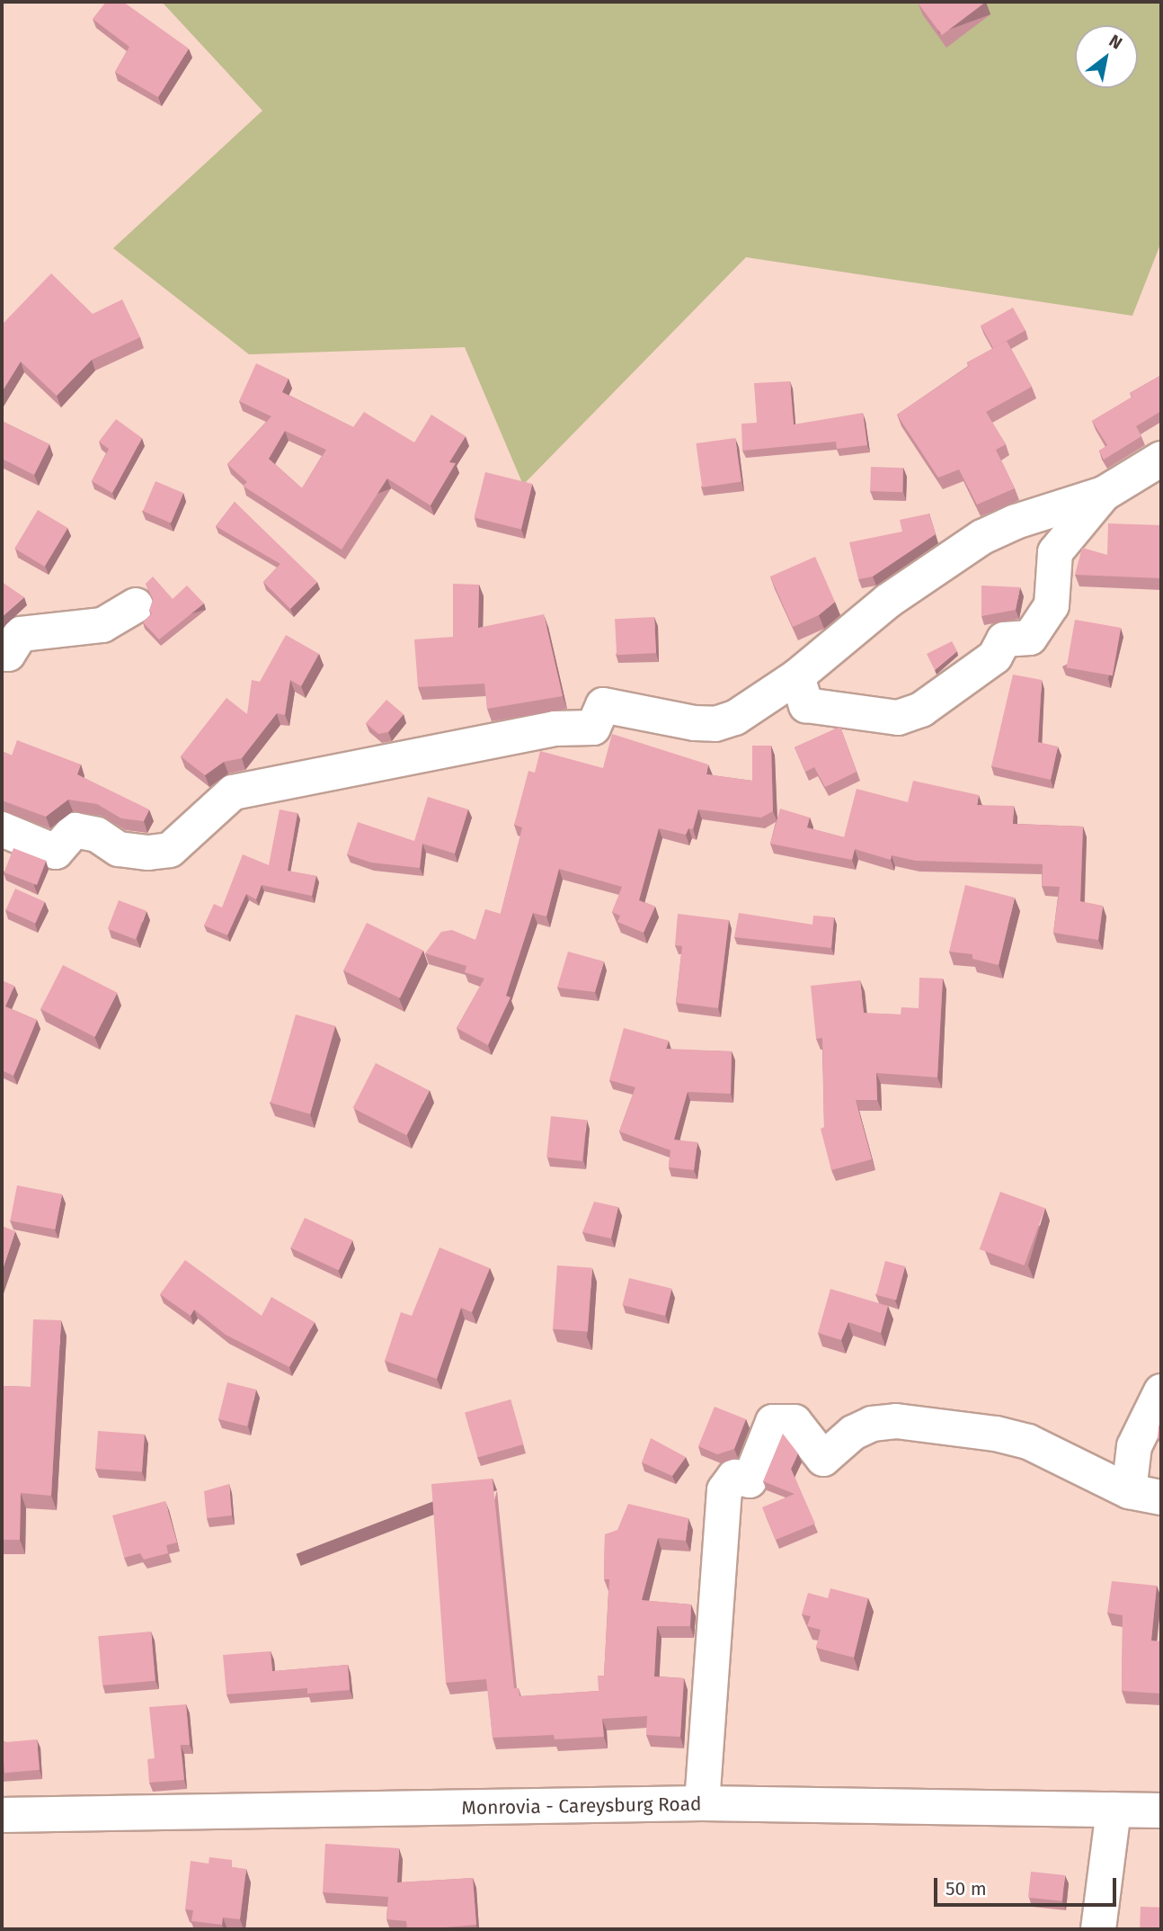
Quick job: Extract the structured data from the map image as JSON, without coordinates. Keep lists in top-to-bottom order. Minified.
{"streets":{"street":["Monrovia - Careysburg Road"]},"scale_bar":"50 m","north":"top right"}
